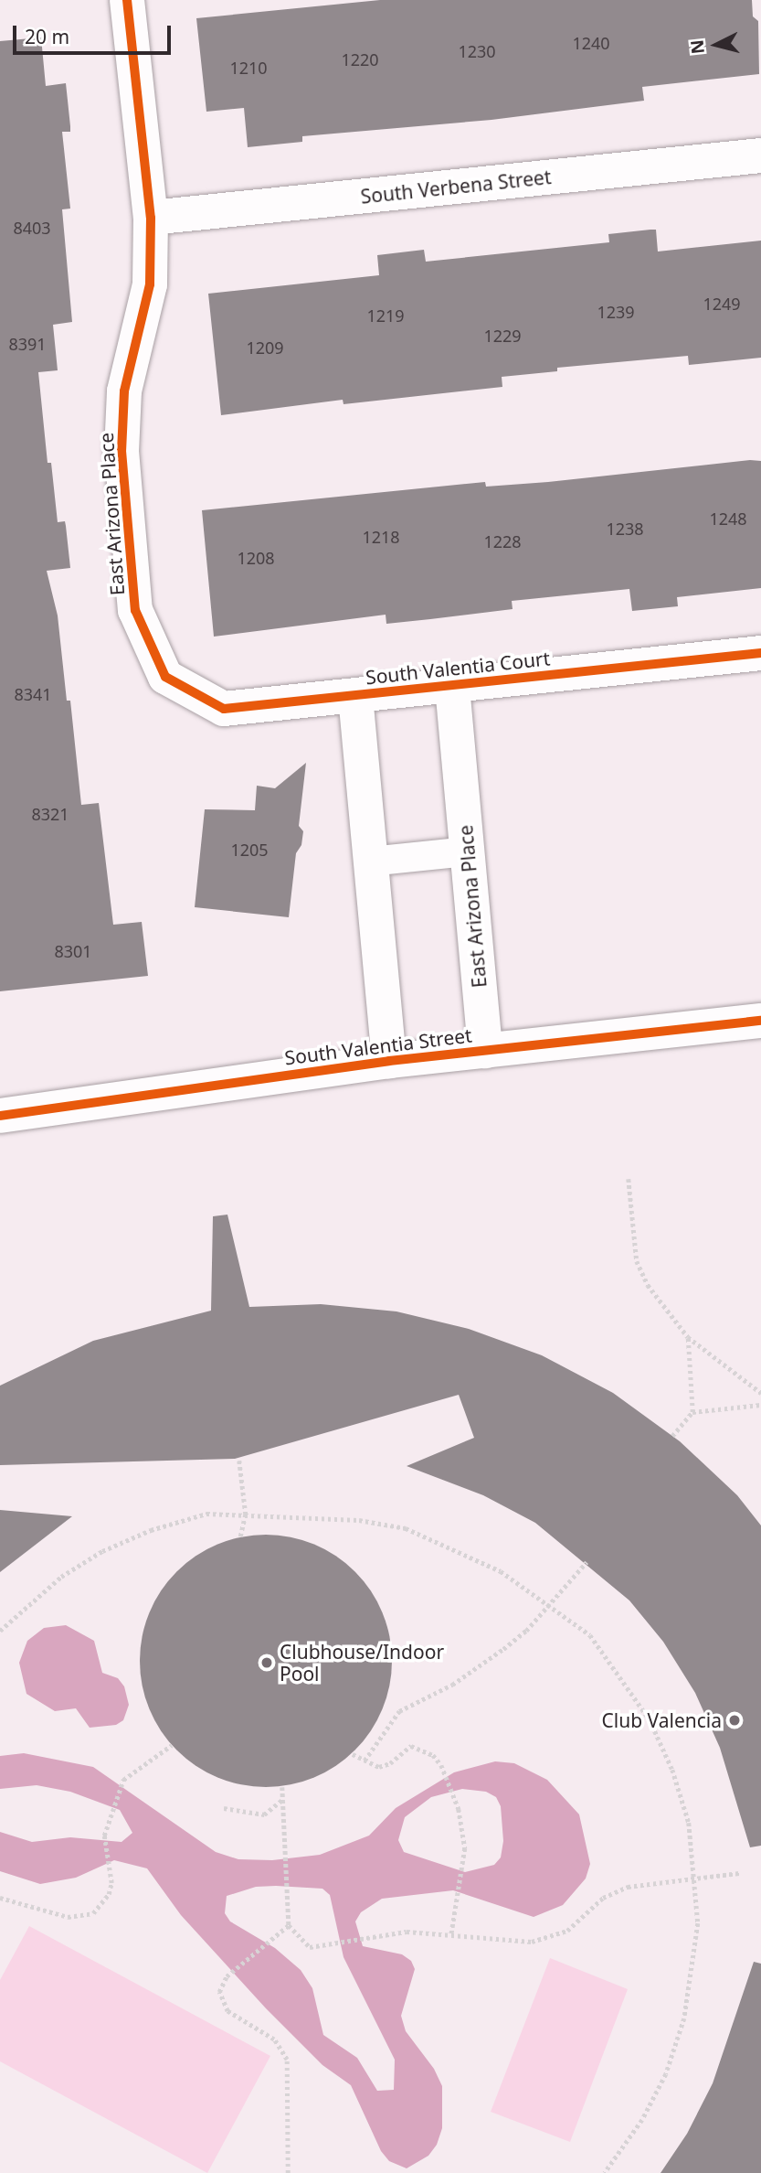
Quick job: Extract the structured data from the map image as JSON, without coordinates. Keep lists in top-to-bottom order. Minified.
{"streets":{"street":["South Verbena Street","East Arizona Place","South Valentia Court","South Valentia Street"]},"crossings":[["South Verbena Street","East Arizona Place"],["East Arizona Place","South Valentia Court"],["East Arizona Place","South Valentia Street"]],"places":["Clubhouse/Indoor Pool","Club Valencia"],"house_numbers":["1240","1230","1220","1210","8403","1249","1239","1219","1229","8391","1209","1248","1238","1218","1228","1208","8341","8321","1205","8301"],"scale_bar":"20 m","north":"left"}
